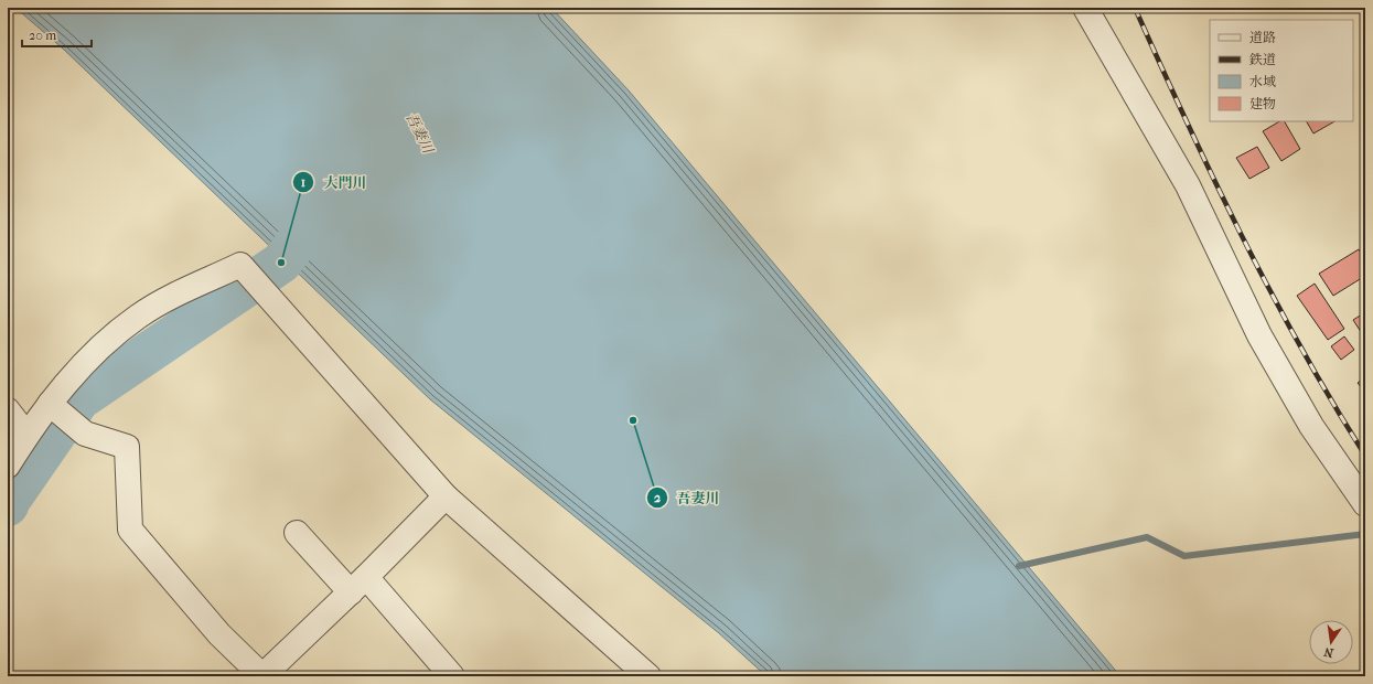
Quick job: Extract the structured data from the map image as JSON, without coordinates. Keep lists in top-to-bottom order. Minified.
{"water":["吾妻川"],"places":["大門川","吾妻川"],"legend":["道路","鉄道","水域","建物"],"scale_bar":"20 m","north":"bottom"}
